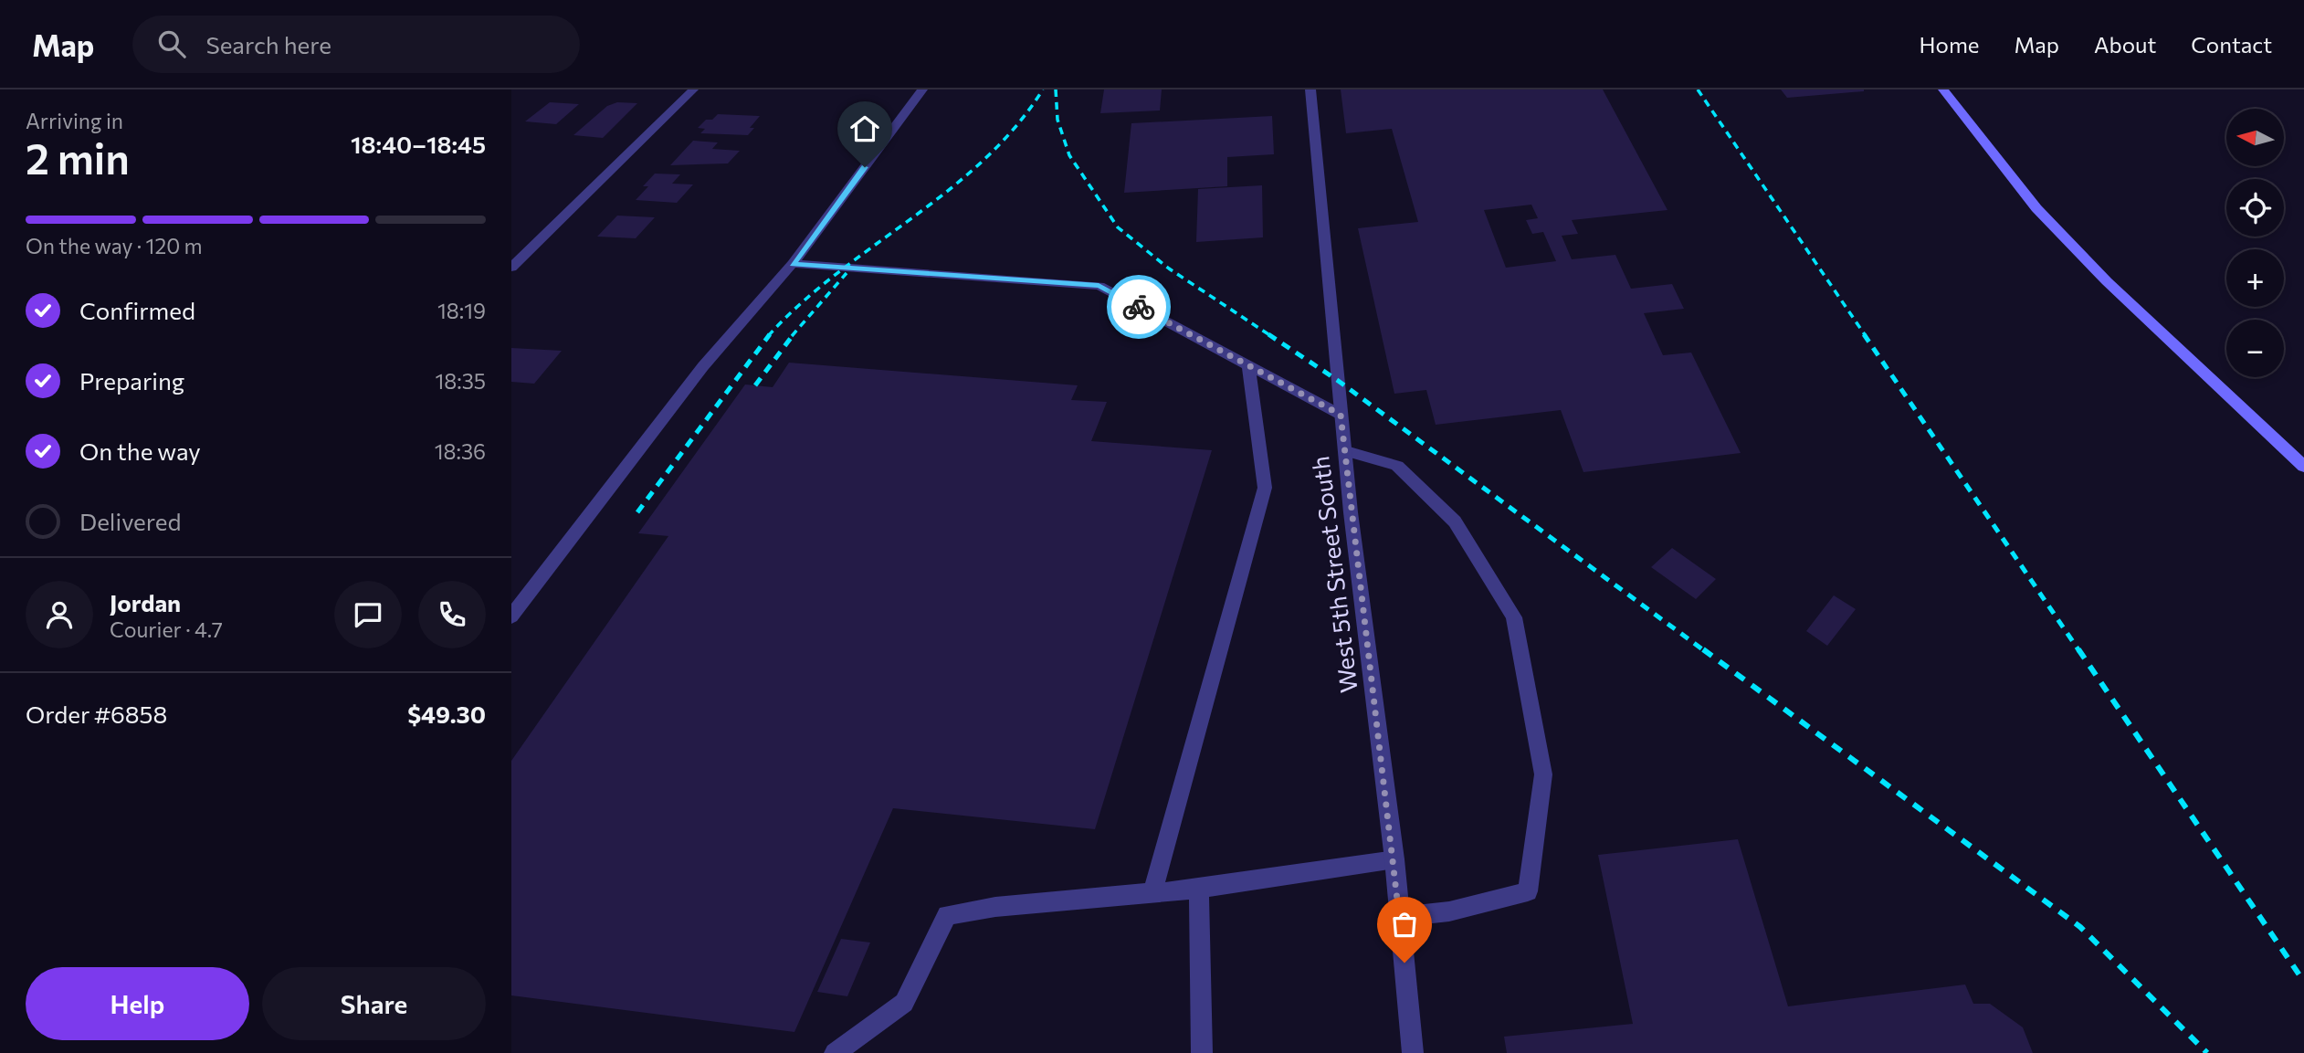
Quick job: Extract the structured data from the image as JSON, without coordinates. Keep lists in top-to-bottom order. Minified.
{"streets":{"street":["West 5th Street South"]},"north":"left","page":{"header":"Map","search":"Search here","nav":["Home","Map","About","Contact"],"heading":["2 min","Arriving in","18:40–18:45"],"panel":["Jordan","Courier · 4.7","Order #6858","$49.30"],"map_buttons":["+","−"],"bar":"On the way · 120 m","list":[["Confirmed","18:19"],["Preparing","18:35"],["On the way","18:36"],"Delivered"],"buttons":["Help","Share"]}}
